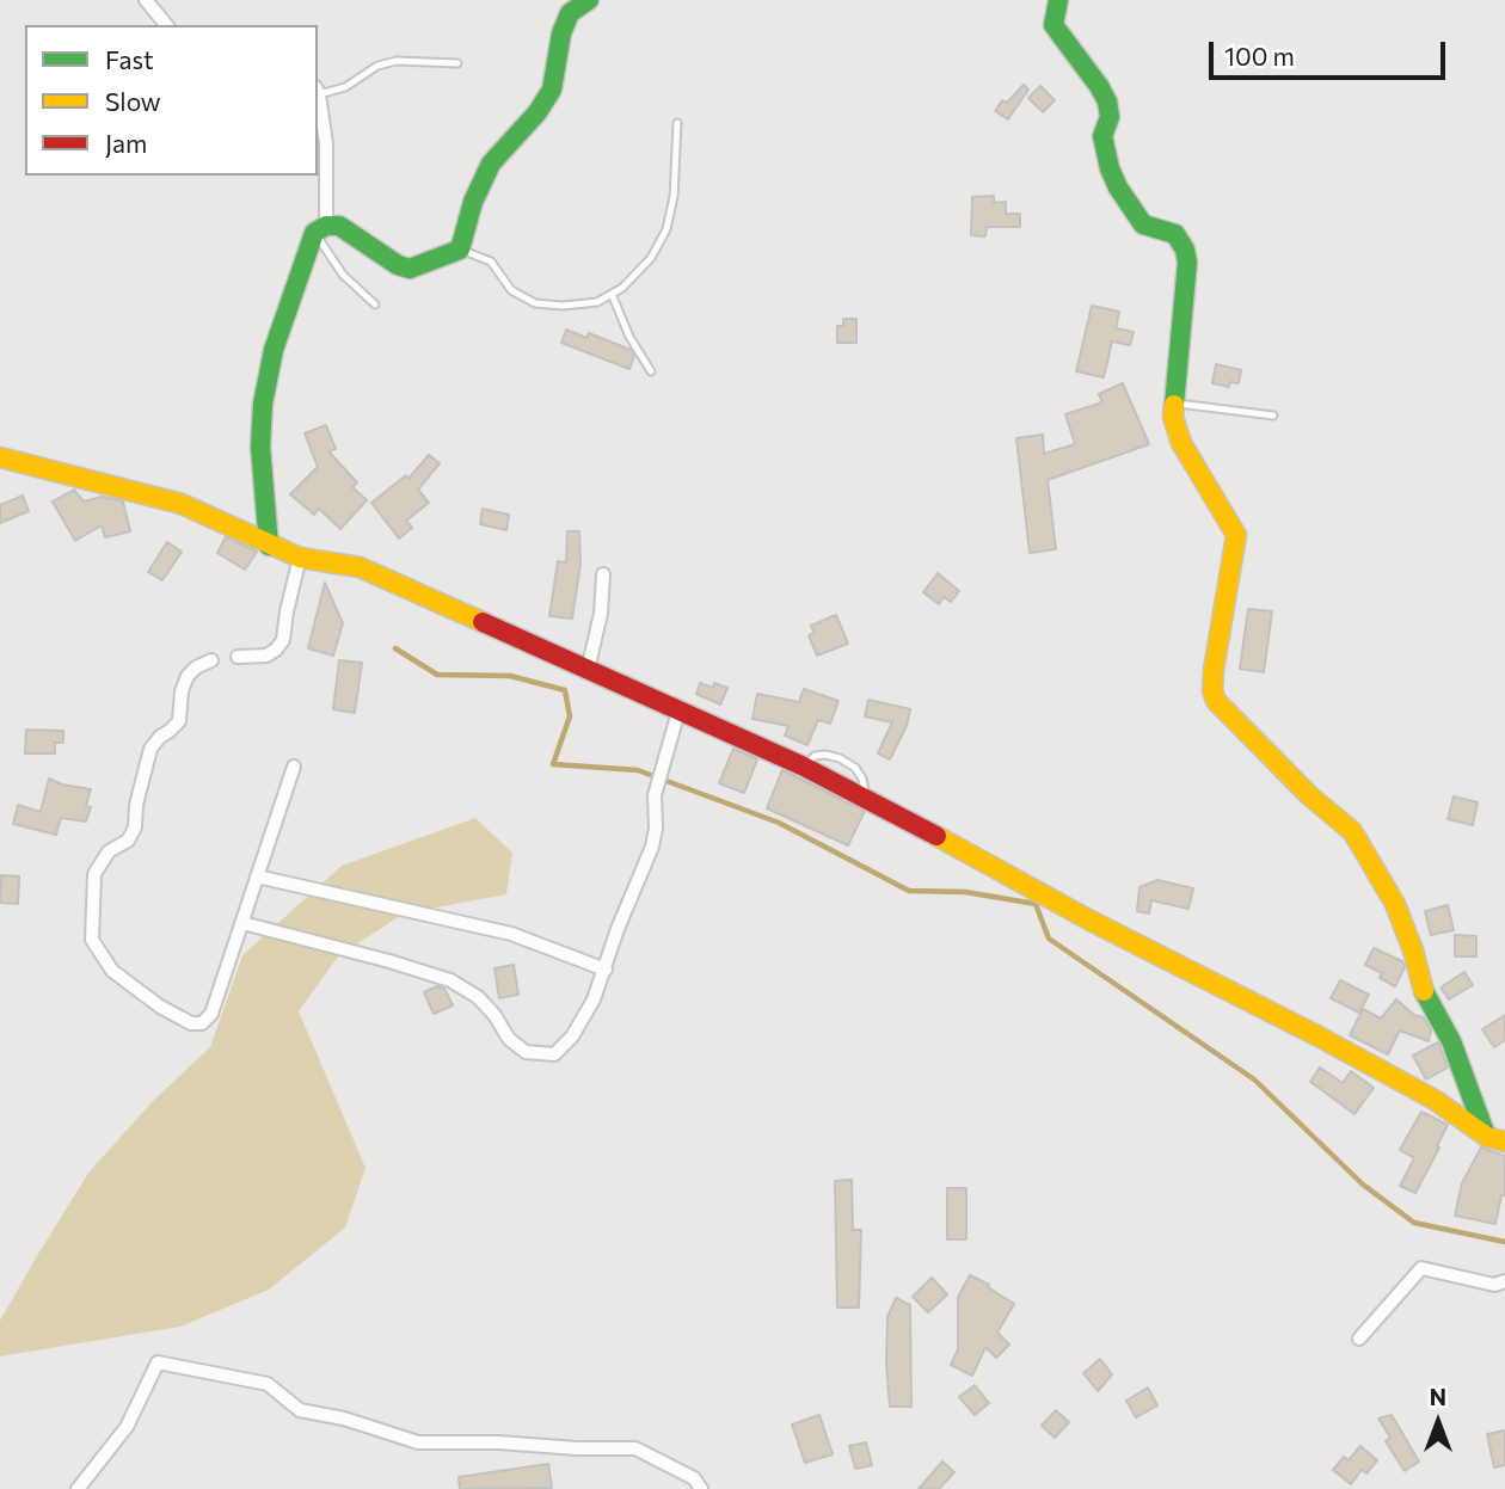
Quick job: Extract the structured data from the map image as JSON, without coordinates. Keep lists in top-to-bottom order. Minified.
{"legend":["Fast","Slow","Jam"],"scale_bar":"100 m","north":"top"}
